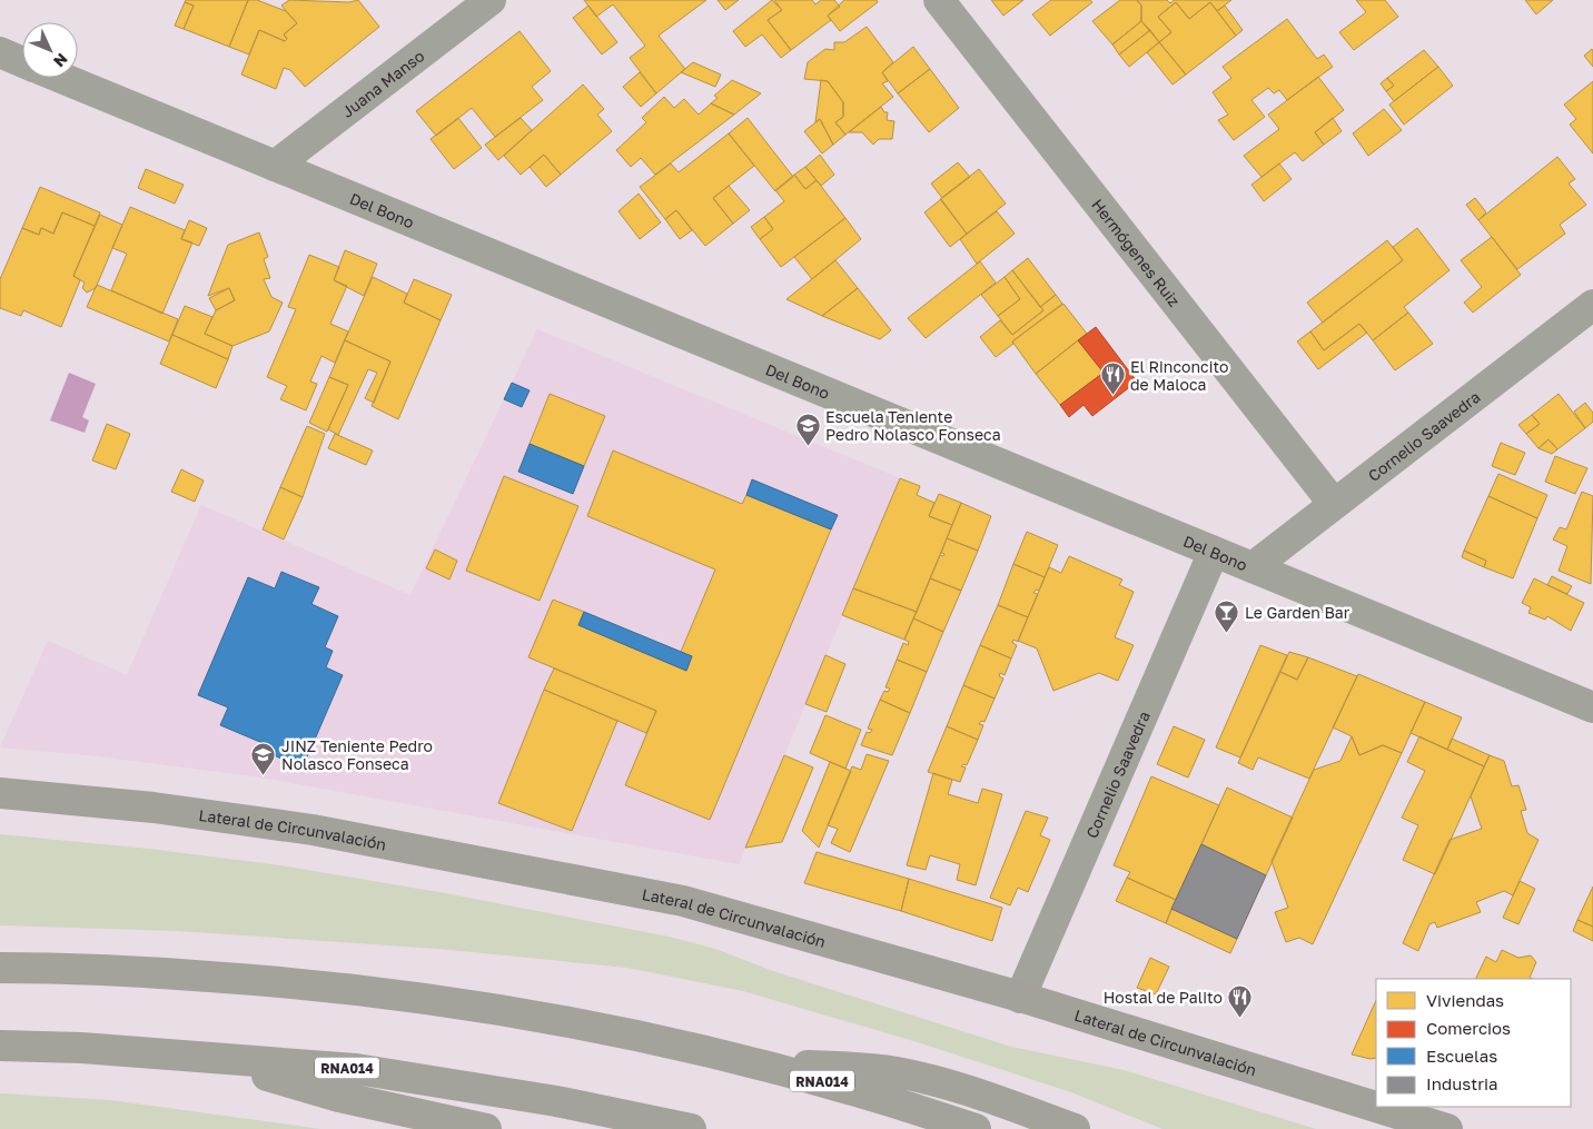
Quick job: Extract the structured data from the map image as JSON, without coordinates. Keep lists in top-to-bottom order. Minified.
{"streets":{"highway":["RNA014"],"street":["Juana Manso","Del Bono","Hermógenes Ruiz","Cornelio Saavedra","Lateral de Circunvalación"]},"crossings":[["Juana Manso","Del Bono"],["Del Bono","Cornelio Saavedra"],["Hermógenes Ruiz","Cornelio Saavedra"],["Cornelio Saavedra","Lateral de Circunvalación"]],"places":{"restaurant":["El Rinconcito de Maloca","Hostal de Palito"],"school or university":["Escuela Teniente Pedro Nolasco Fonseca","JINZ Teniente Pedro Nolasco Fonseca"],"bar":["Le Garden Bar"]},"legend":["Viviendas","Comercios","Escuelas","Industria"],"north":"bottom right"}
